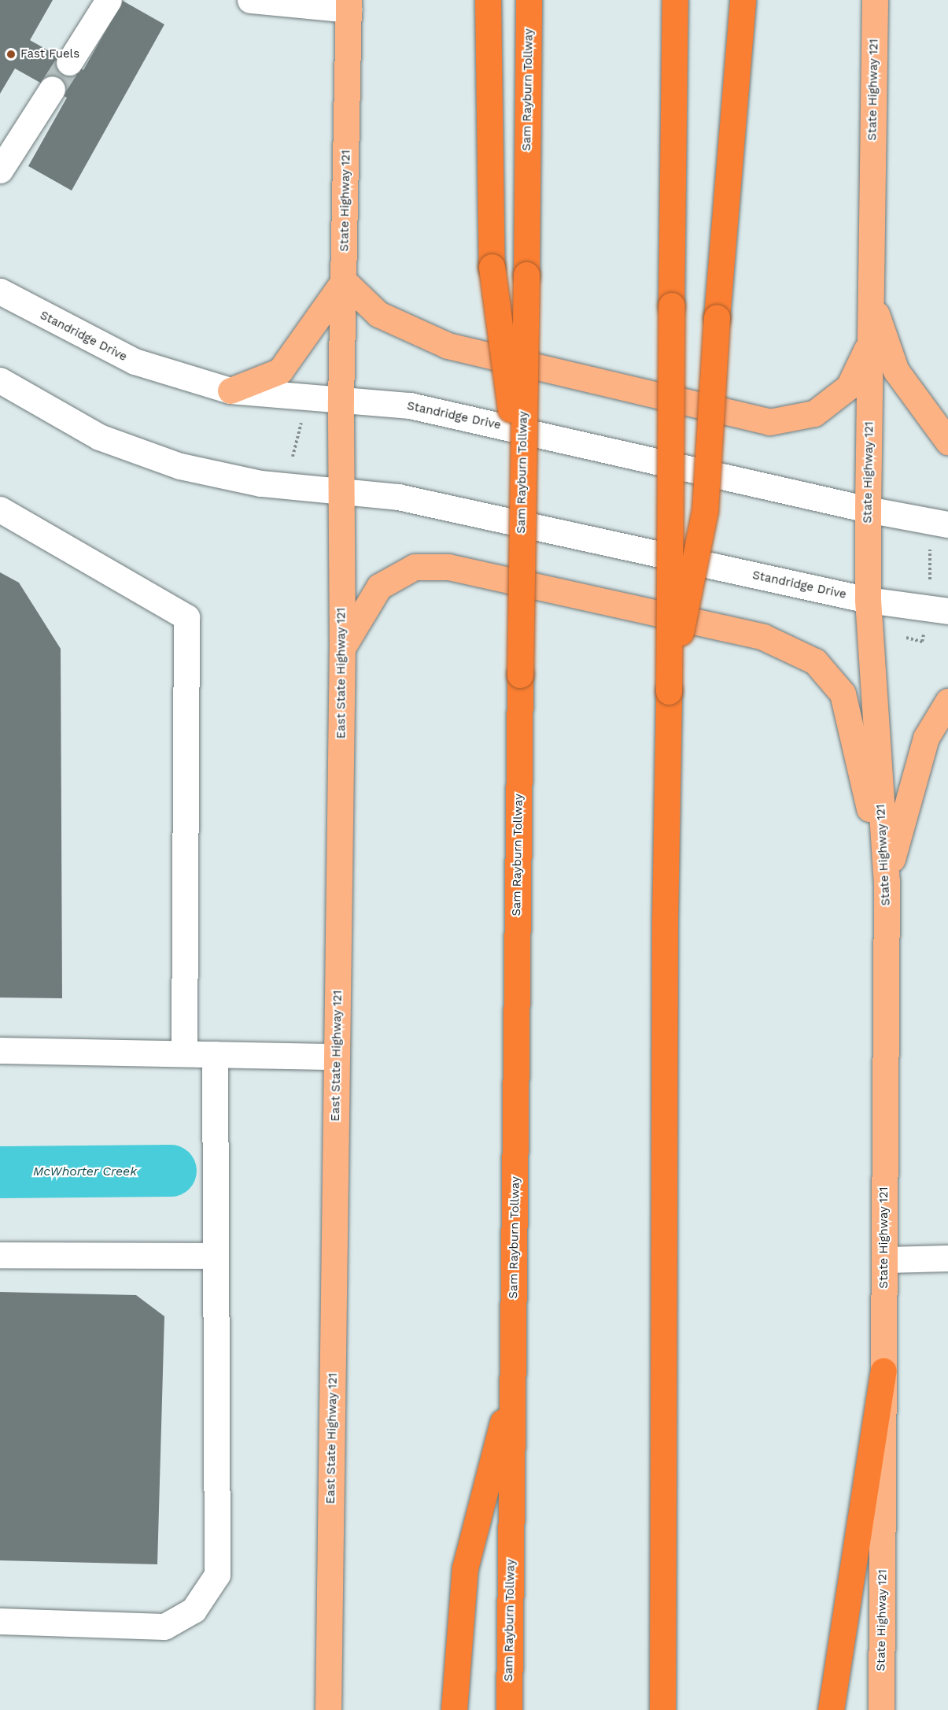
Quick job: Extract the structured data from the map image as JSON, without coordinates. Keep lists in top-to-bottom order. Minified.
{"streets":{"highway":["Sam Rayburn Tollway"],"main road":["State Highway 121","East State Highway 121"],"street":["Standridge Drive"]},"crossings":[["State Highway 121","Standridge Drive"],["State Highway 121","East State Highway 121"],["Standridge Drive","East State Highway 121"]],"water":["McWhorter Creek"],"places":["Fast Fuels"]}
